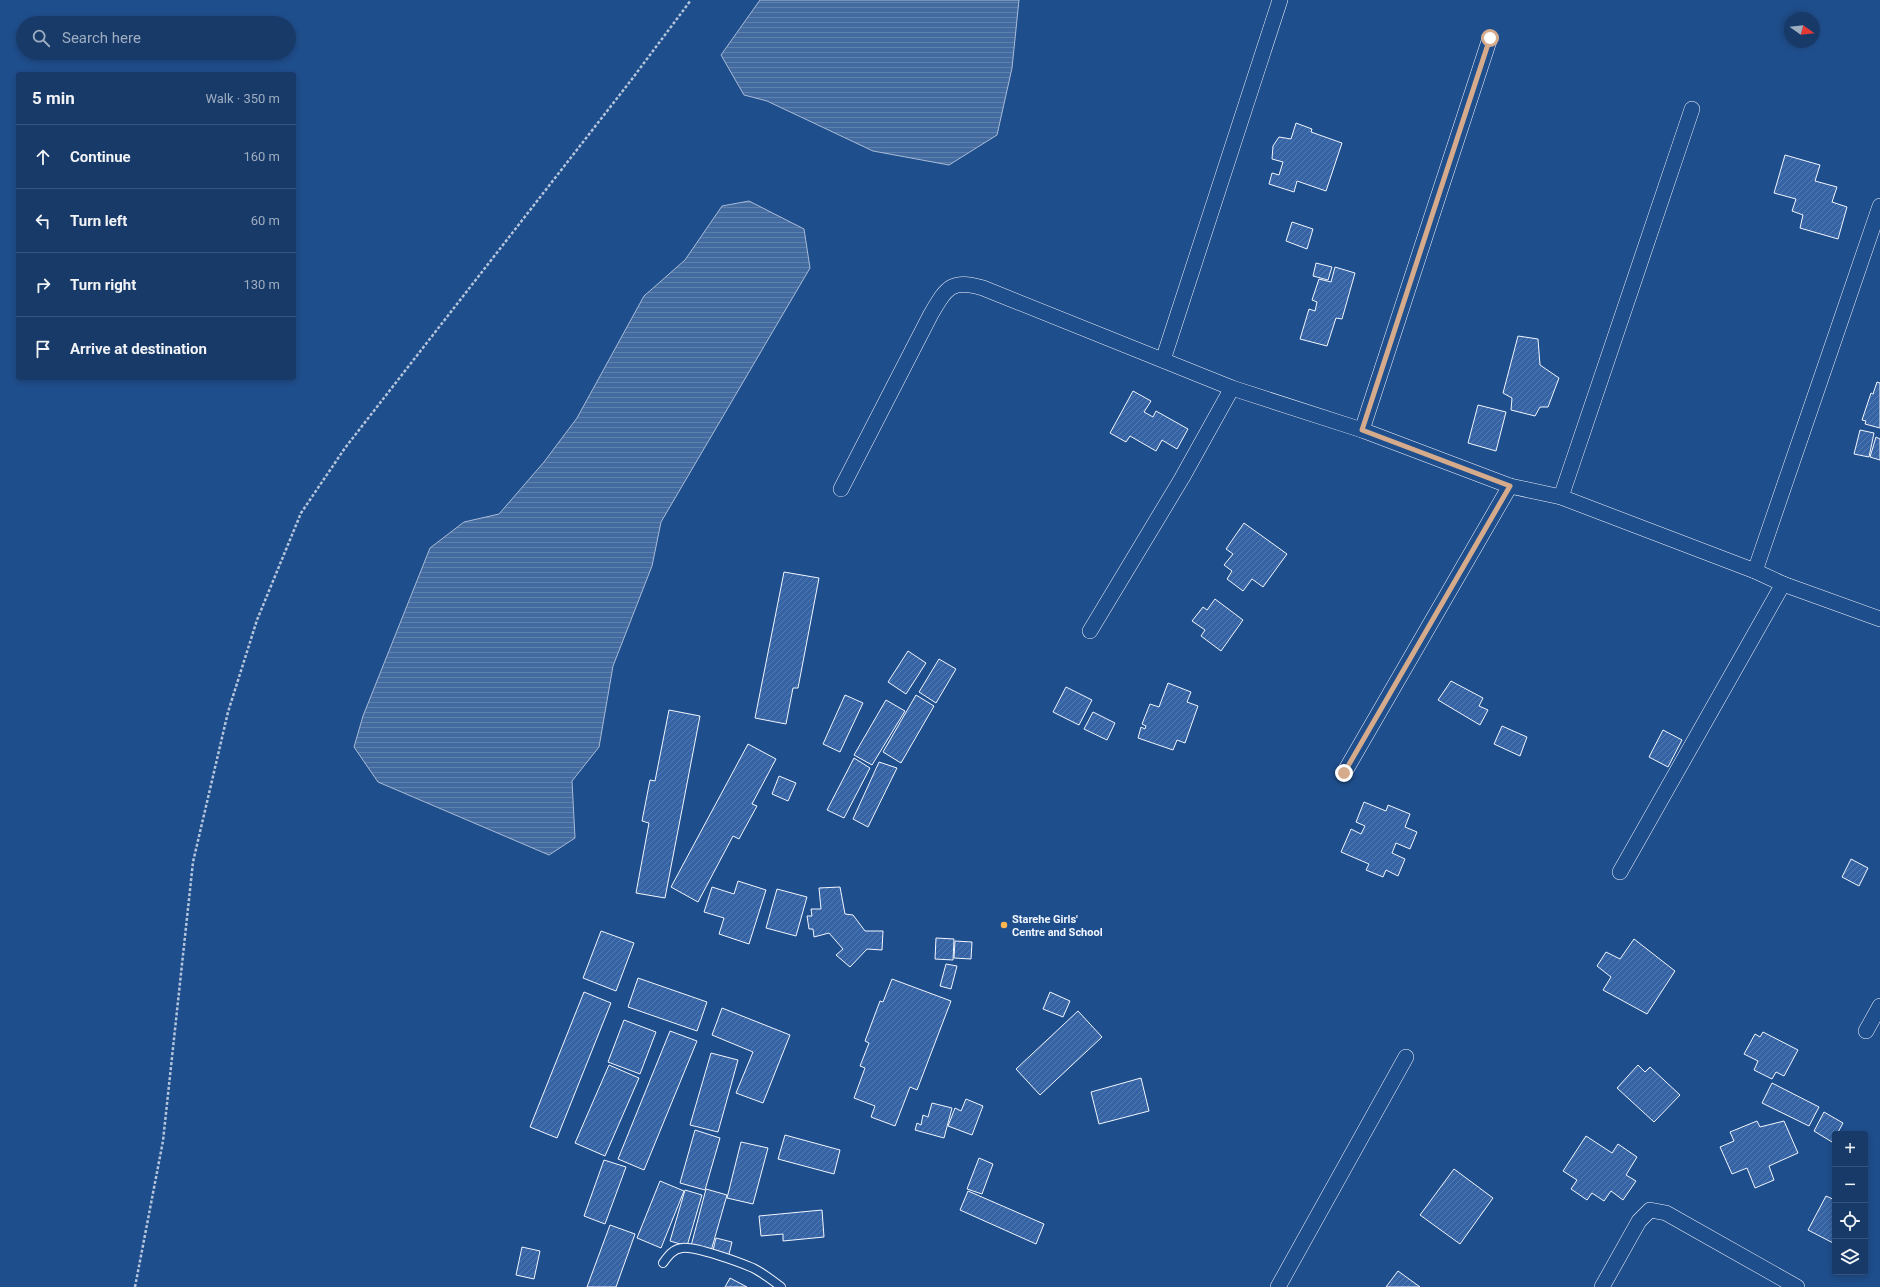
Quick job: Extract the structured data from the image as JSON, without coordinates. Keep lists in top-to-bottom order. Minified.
{"places":["Starehe Girls' Centre and School"],"north":"right","page":{"search":"Search here","heading":["5 min","Walk · 350 m"],"list":[["Continue","160 m"],["Turn left","60 m"],["Turn right","130 m"],"Arrive at destination"],"map_buttons":["+","−"]}}
